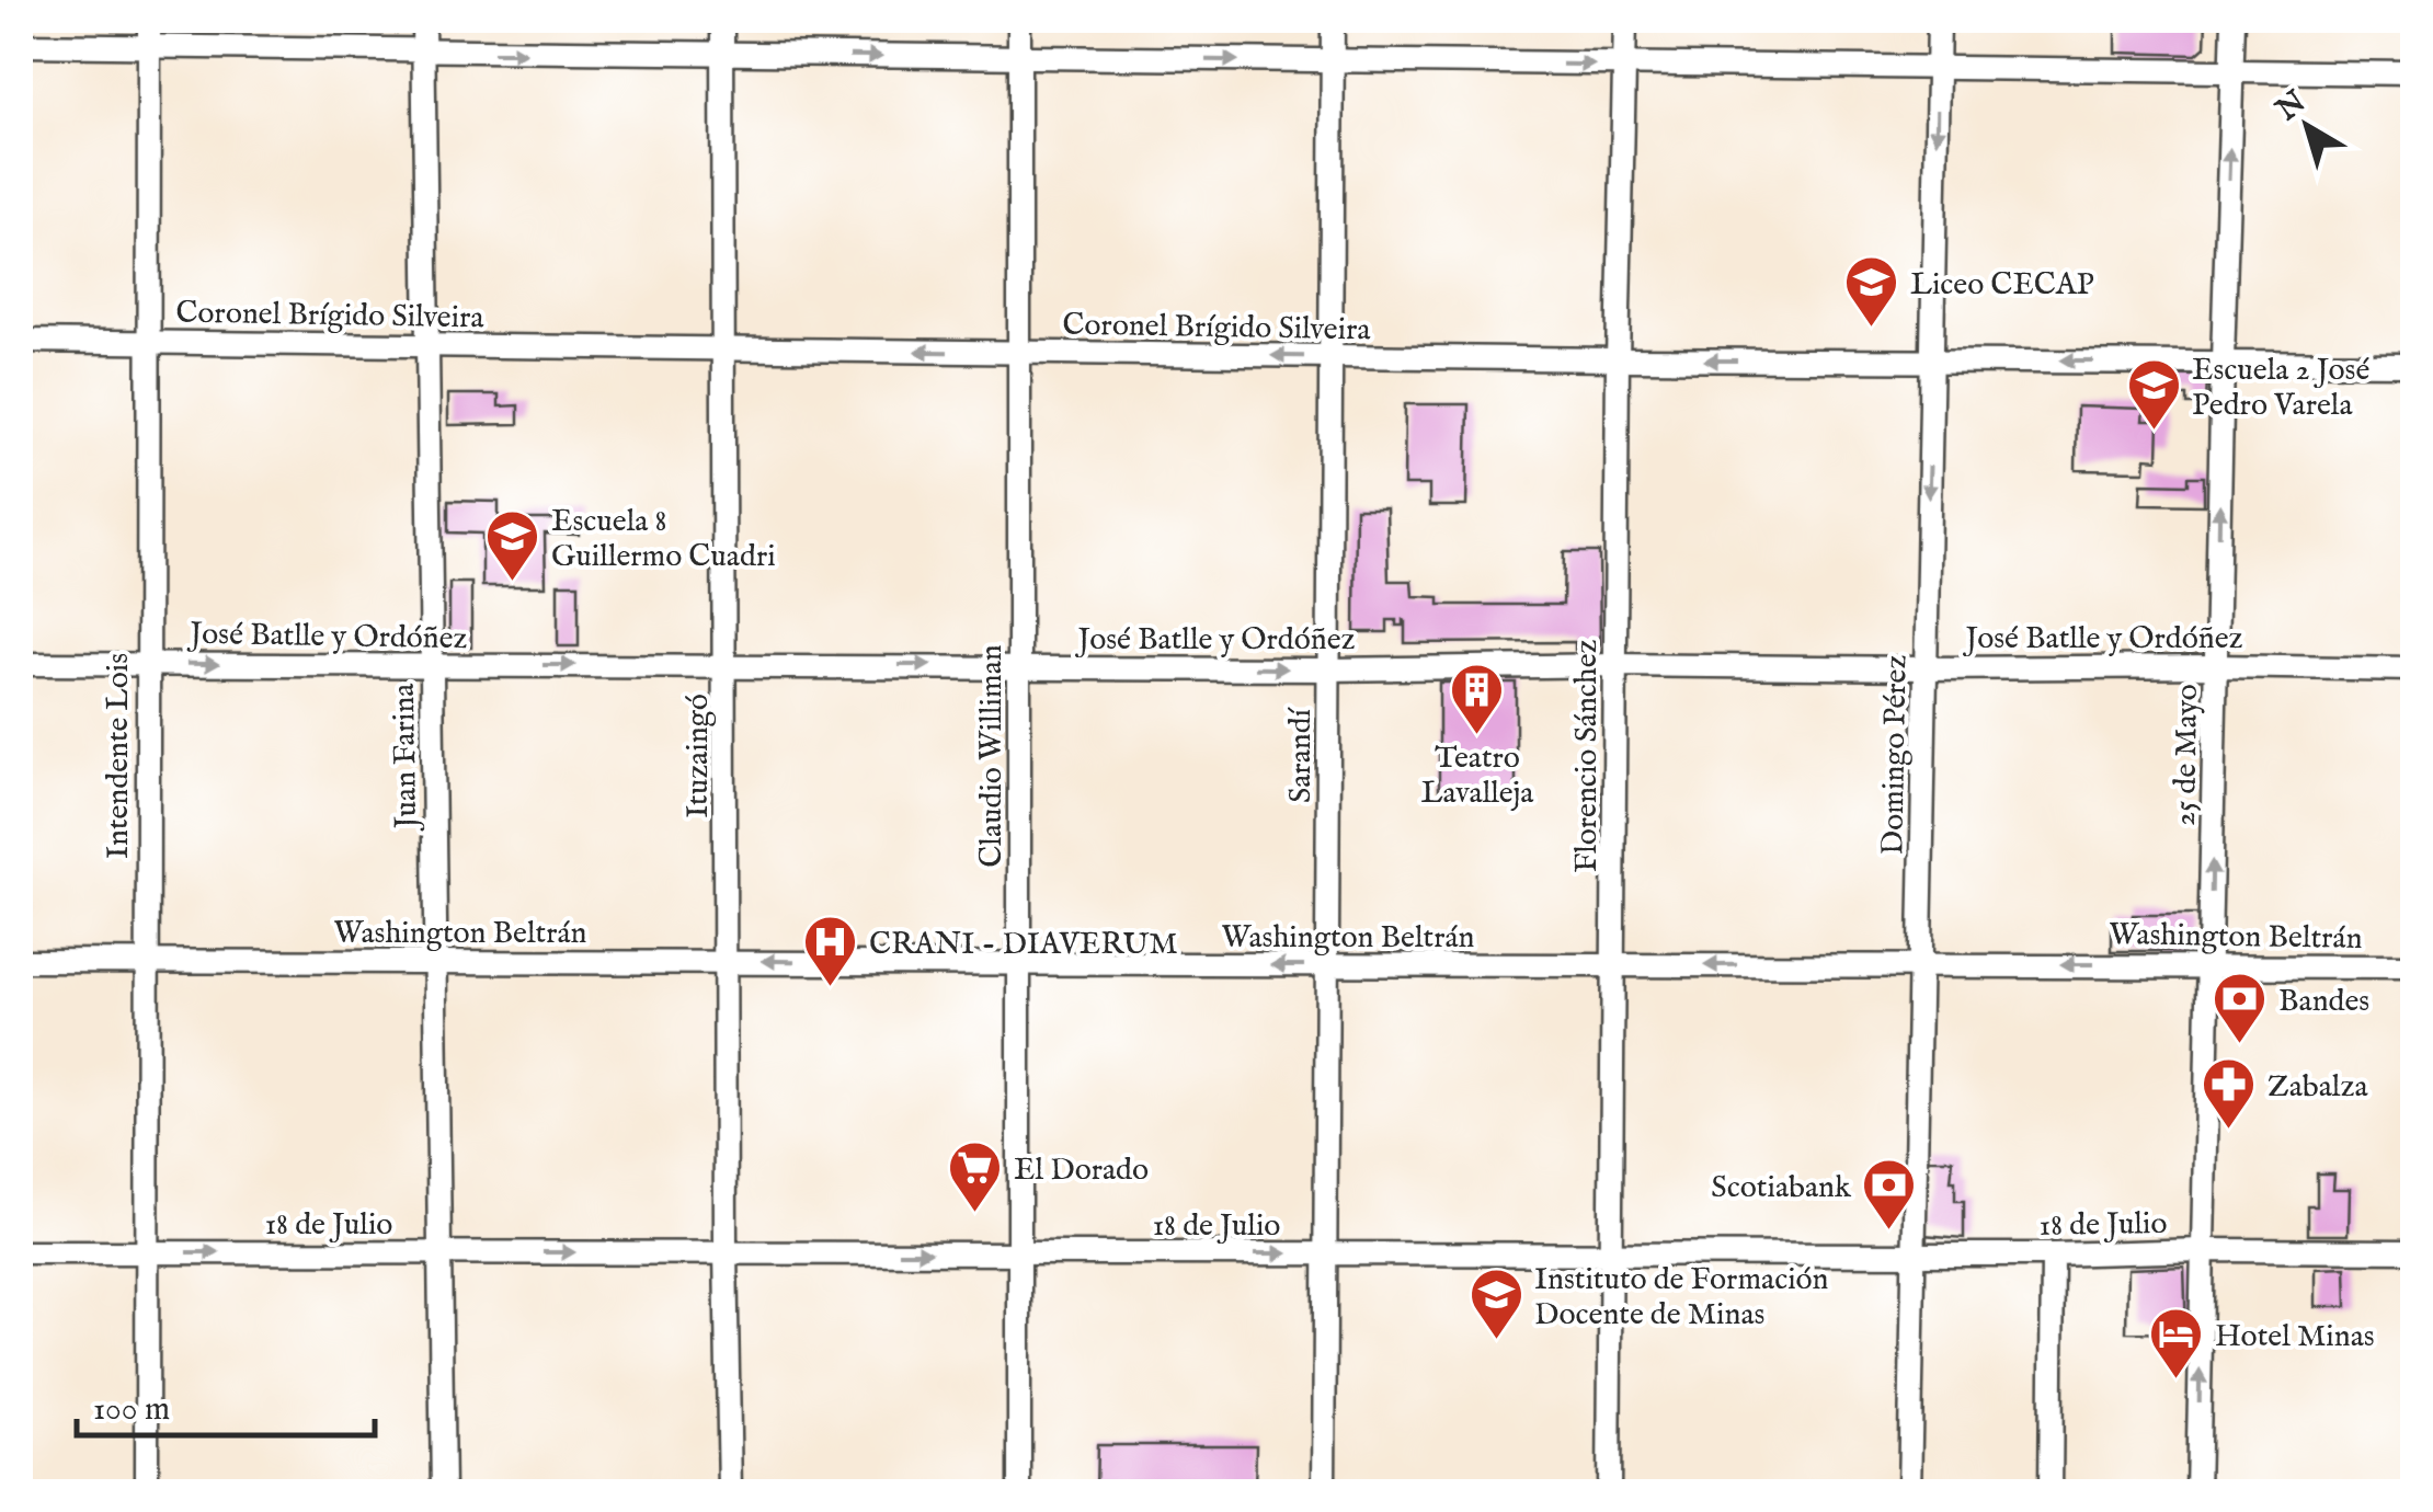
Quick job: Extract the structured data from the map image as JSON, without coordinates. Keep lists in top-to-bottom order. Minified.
{"streets":{"street":["Coronel Brígido Silveira","José Batlle y Ordóñez","Domingo Pérez","25 de Mayo","Intendente Lois","Juan Farina","Ituzaingó","Claudio Williman","Sarandí","Florencio Sánchez","Washington Beltrán","18 de Julio"]},"crossings":[["Coronel Brígido Silveira","Domingo Pérez"],["Coronel Brígido Silveira","25 de Mayo"],["Coronel Brígido Silveira","Intendente Lois"],["Coronel Brígido Silveira","Juan Farina"],["Coronel Brígido Silveira","Ituzaingó"],["Coronel Brígido Silveira","Claudio Williman"],["Coronel Brígido Silveira","Sarandí"],["Coronel Brígido Silveira","Florencio Sánchez"],["José Batlle y Ordóñez","Domingo Pérez"],["José Batlle y Ordóñez","25 de Mayo"],["José Batlle y Ordóñez","Intendente Lois"],["José Batlle y Ordóñez","Juan Farina"],["José Batlle y Ordóñez","Ituzaingó"],["José Batlle y Ordóñez","Claudio Williman"],["José Batlle y Ordóñez","Sarandí"],["José Batlle y Ordóñez","Florencio Sánchez"],["Domingo Pérez","Washington Beltrán"],["Domingo Pérez","18 de Julio"],["25 de Mayo","Washington Beltrán"],["25 de Mayo","18 de Julio"],["Intendente Lois","Washington Beltrán"],["Intendente Lois","18 de Julio"],["Juan Farina","Washington Beltrán"],["Juan Farina","18 de Julio"],["Ituzaingó","Washington Beltrán"],["Ituzaingó","18 de Julio"],["Claudio Williman","Washington Beltrán"],["Claudio Williman","18 de Julio"],["Sarandí","Washington Beltrán"],["Sarandí","18 de Julio"],["Florencio Sánchez","Washington Beltrán"],["Florencio Sánchez","18 de Julio"]],"one_way":["Coronel Brígido Silveira","José Batlle y Ordóñez","Domingo Pérez","25 de Mayo","Washington Beltrán","18 de Julio"],"places":{"school or university":["Liceo CECAP","Escuela 2 José Pedro Varela","Escuela 8 Guillermo Cuadri","Instituto de Formación Docente de Minas"],"building":["Teatro Lavalleja"],"hospital":["CRANI - DIAVERUM"],"bank":["Bandes","Scotiabank"],"pharmacy":["Zabalza"],"supermarket":["El Dorado"],"hotel":["Hotel Minas"]},"scale_bar":"100 m","north":"top left"}
